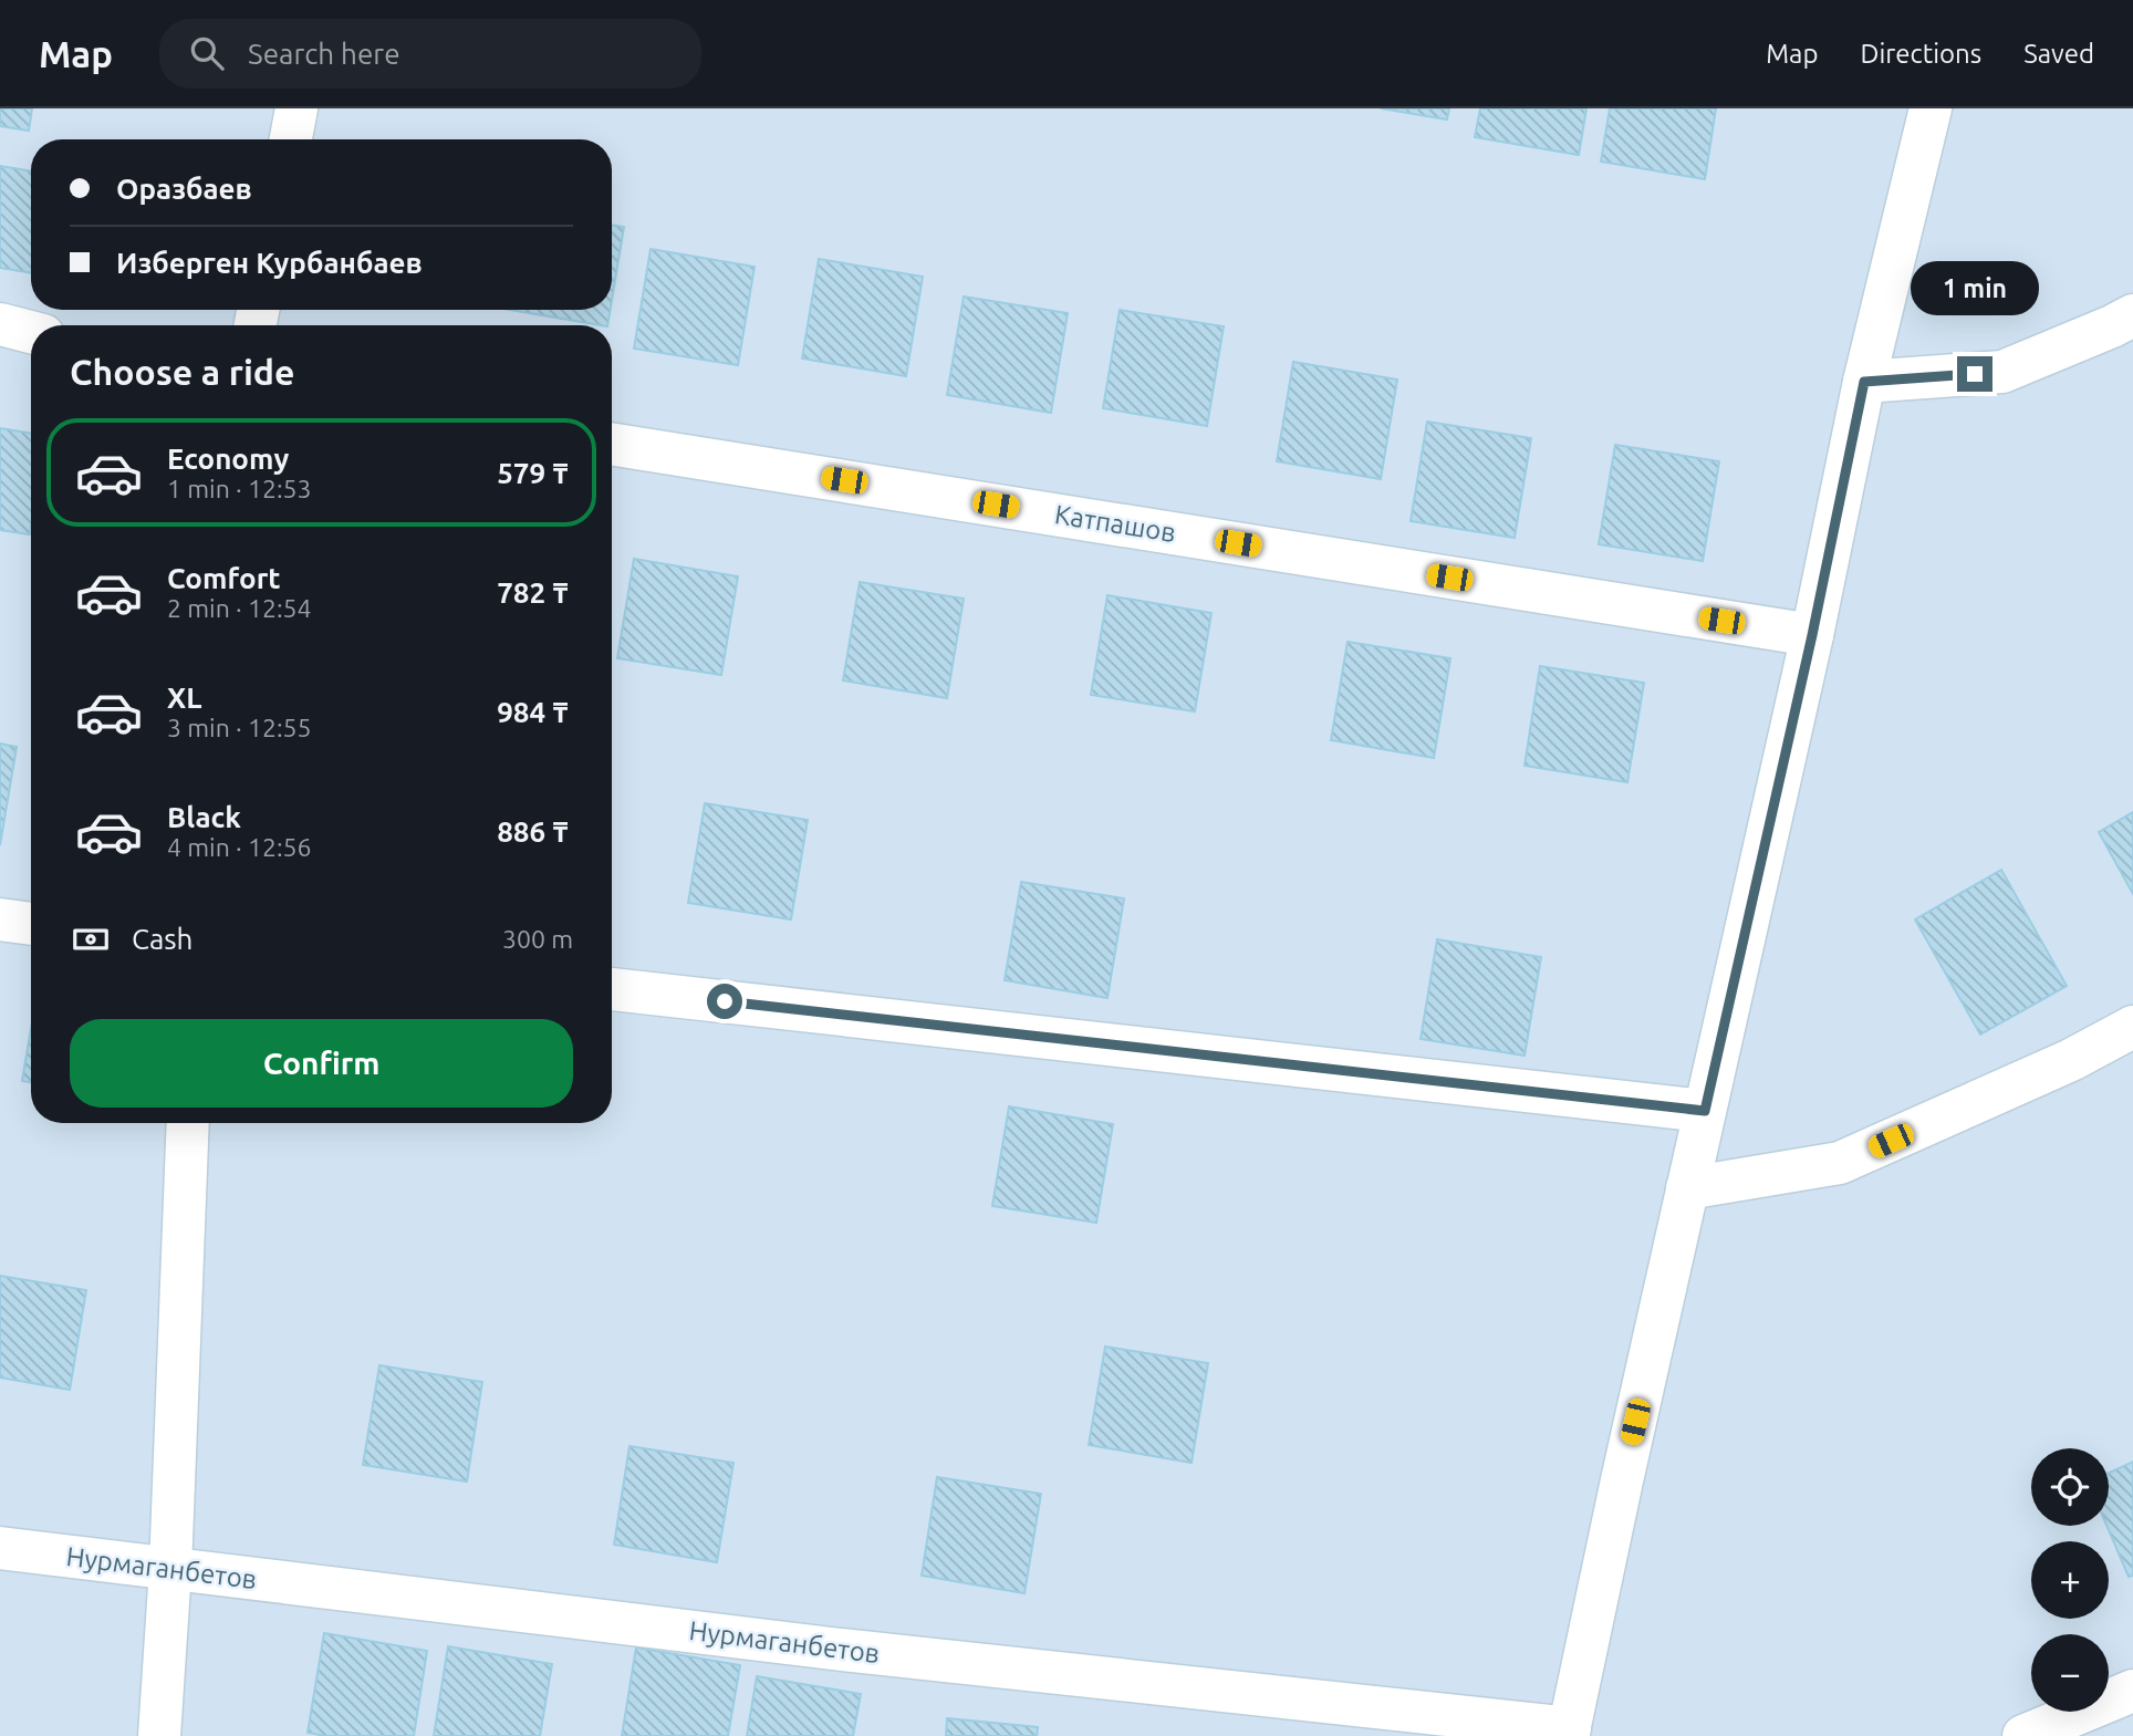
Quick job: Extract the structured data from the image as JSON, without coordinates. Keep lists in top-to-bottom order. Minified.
{"streets":{"street":["Катпашов","Нурмаганбетов"]},"page":{"header":"Map","search":"Search here","nav":["Map","Directions","Saved"],"banner":["Оразбаев","Изберген Курбанбаев"],"bubble":"1 min","heading":"Choose a ride","list":[{"name":"Economy","note":"1 min · 12:53","value":"579 ₸"},{"name":"Comfort","note":"2 min · 12:54","value":"782 ₸"},{"name":"XL","note":"3 min · 12:55","value":"984 ₸"},{"name":"Black","note":"4 min · 12:56","value":"886 ₸"}],"pay":["Cash","300 m"],"buttons":"Confirm","map_buttons":["+","−"]}}
